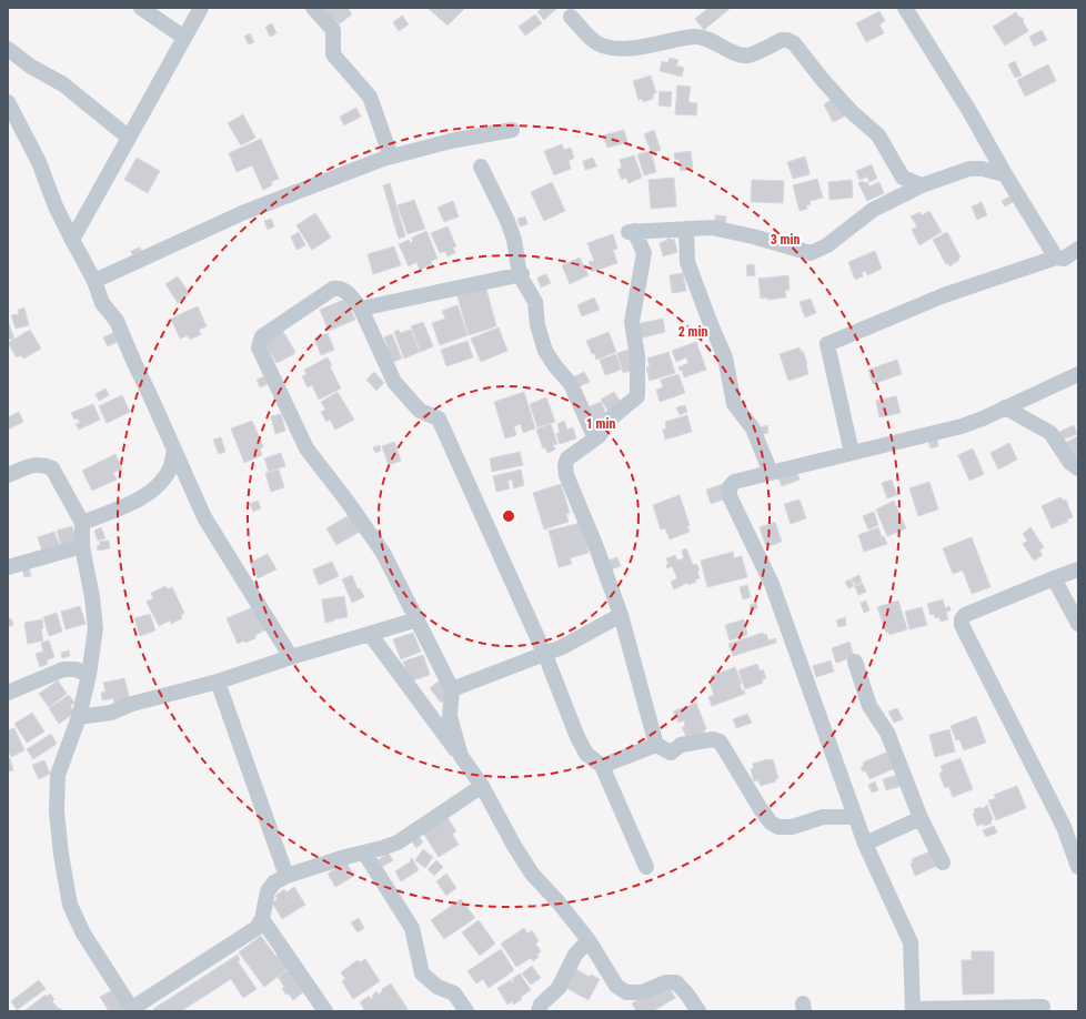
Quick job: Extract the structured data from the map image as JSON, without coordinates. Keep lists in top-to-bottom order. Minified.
{"rings":["3 min","2 min","1 min"]}
